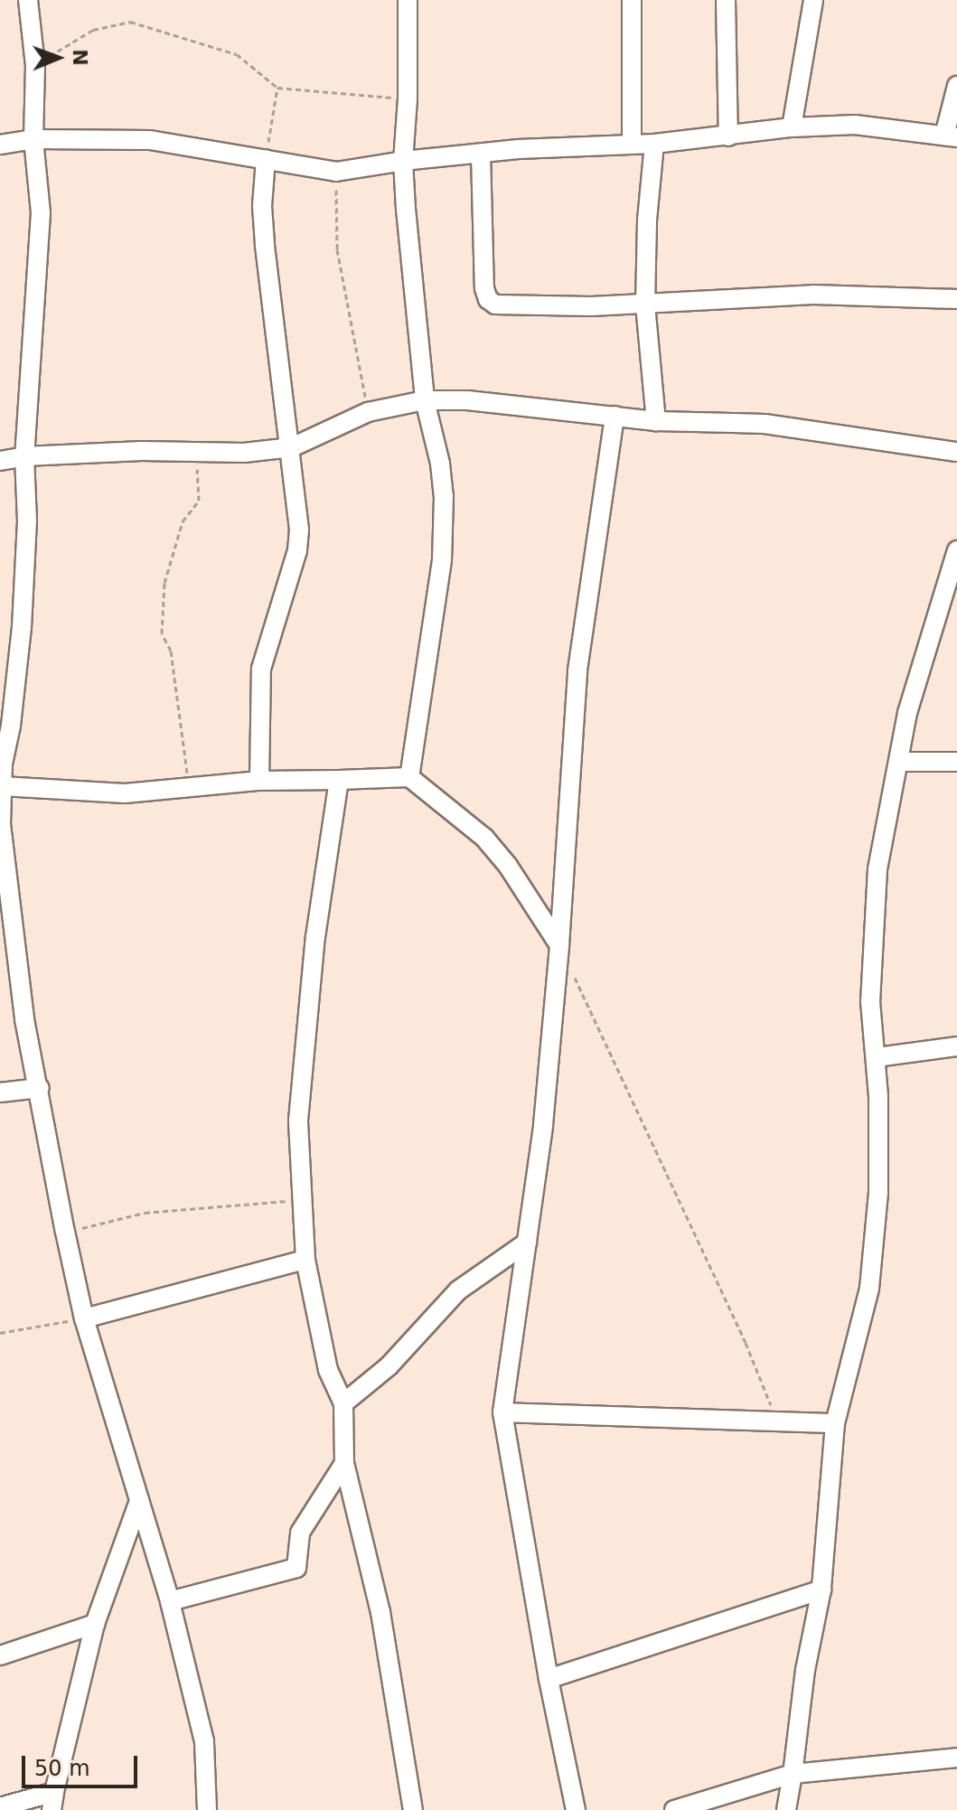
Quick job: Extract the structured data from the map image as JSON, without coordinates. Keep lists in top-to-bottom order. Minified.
{"scale_bar":"50 m","north":"right"}
